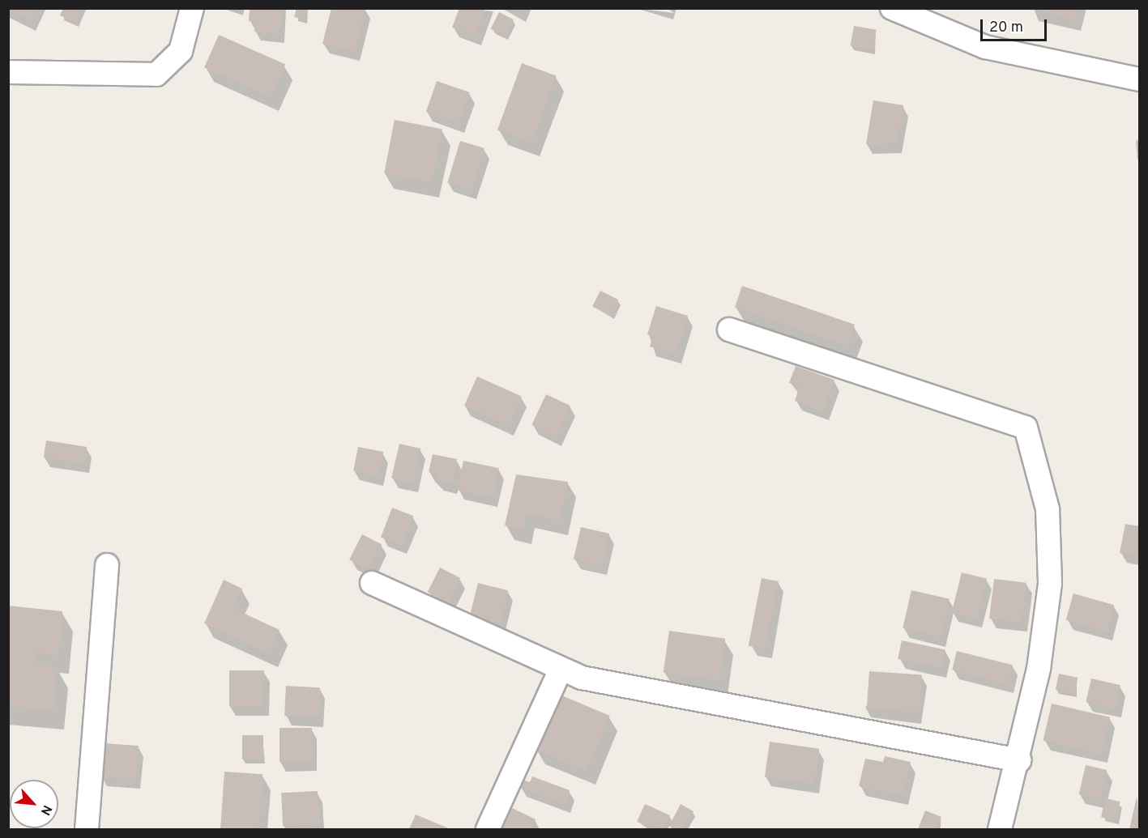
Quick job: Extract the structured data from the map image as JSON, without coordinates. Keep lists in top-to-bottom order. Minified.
{"scale_bar":"20 m","north":"bottom right"}
